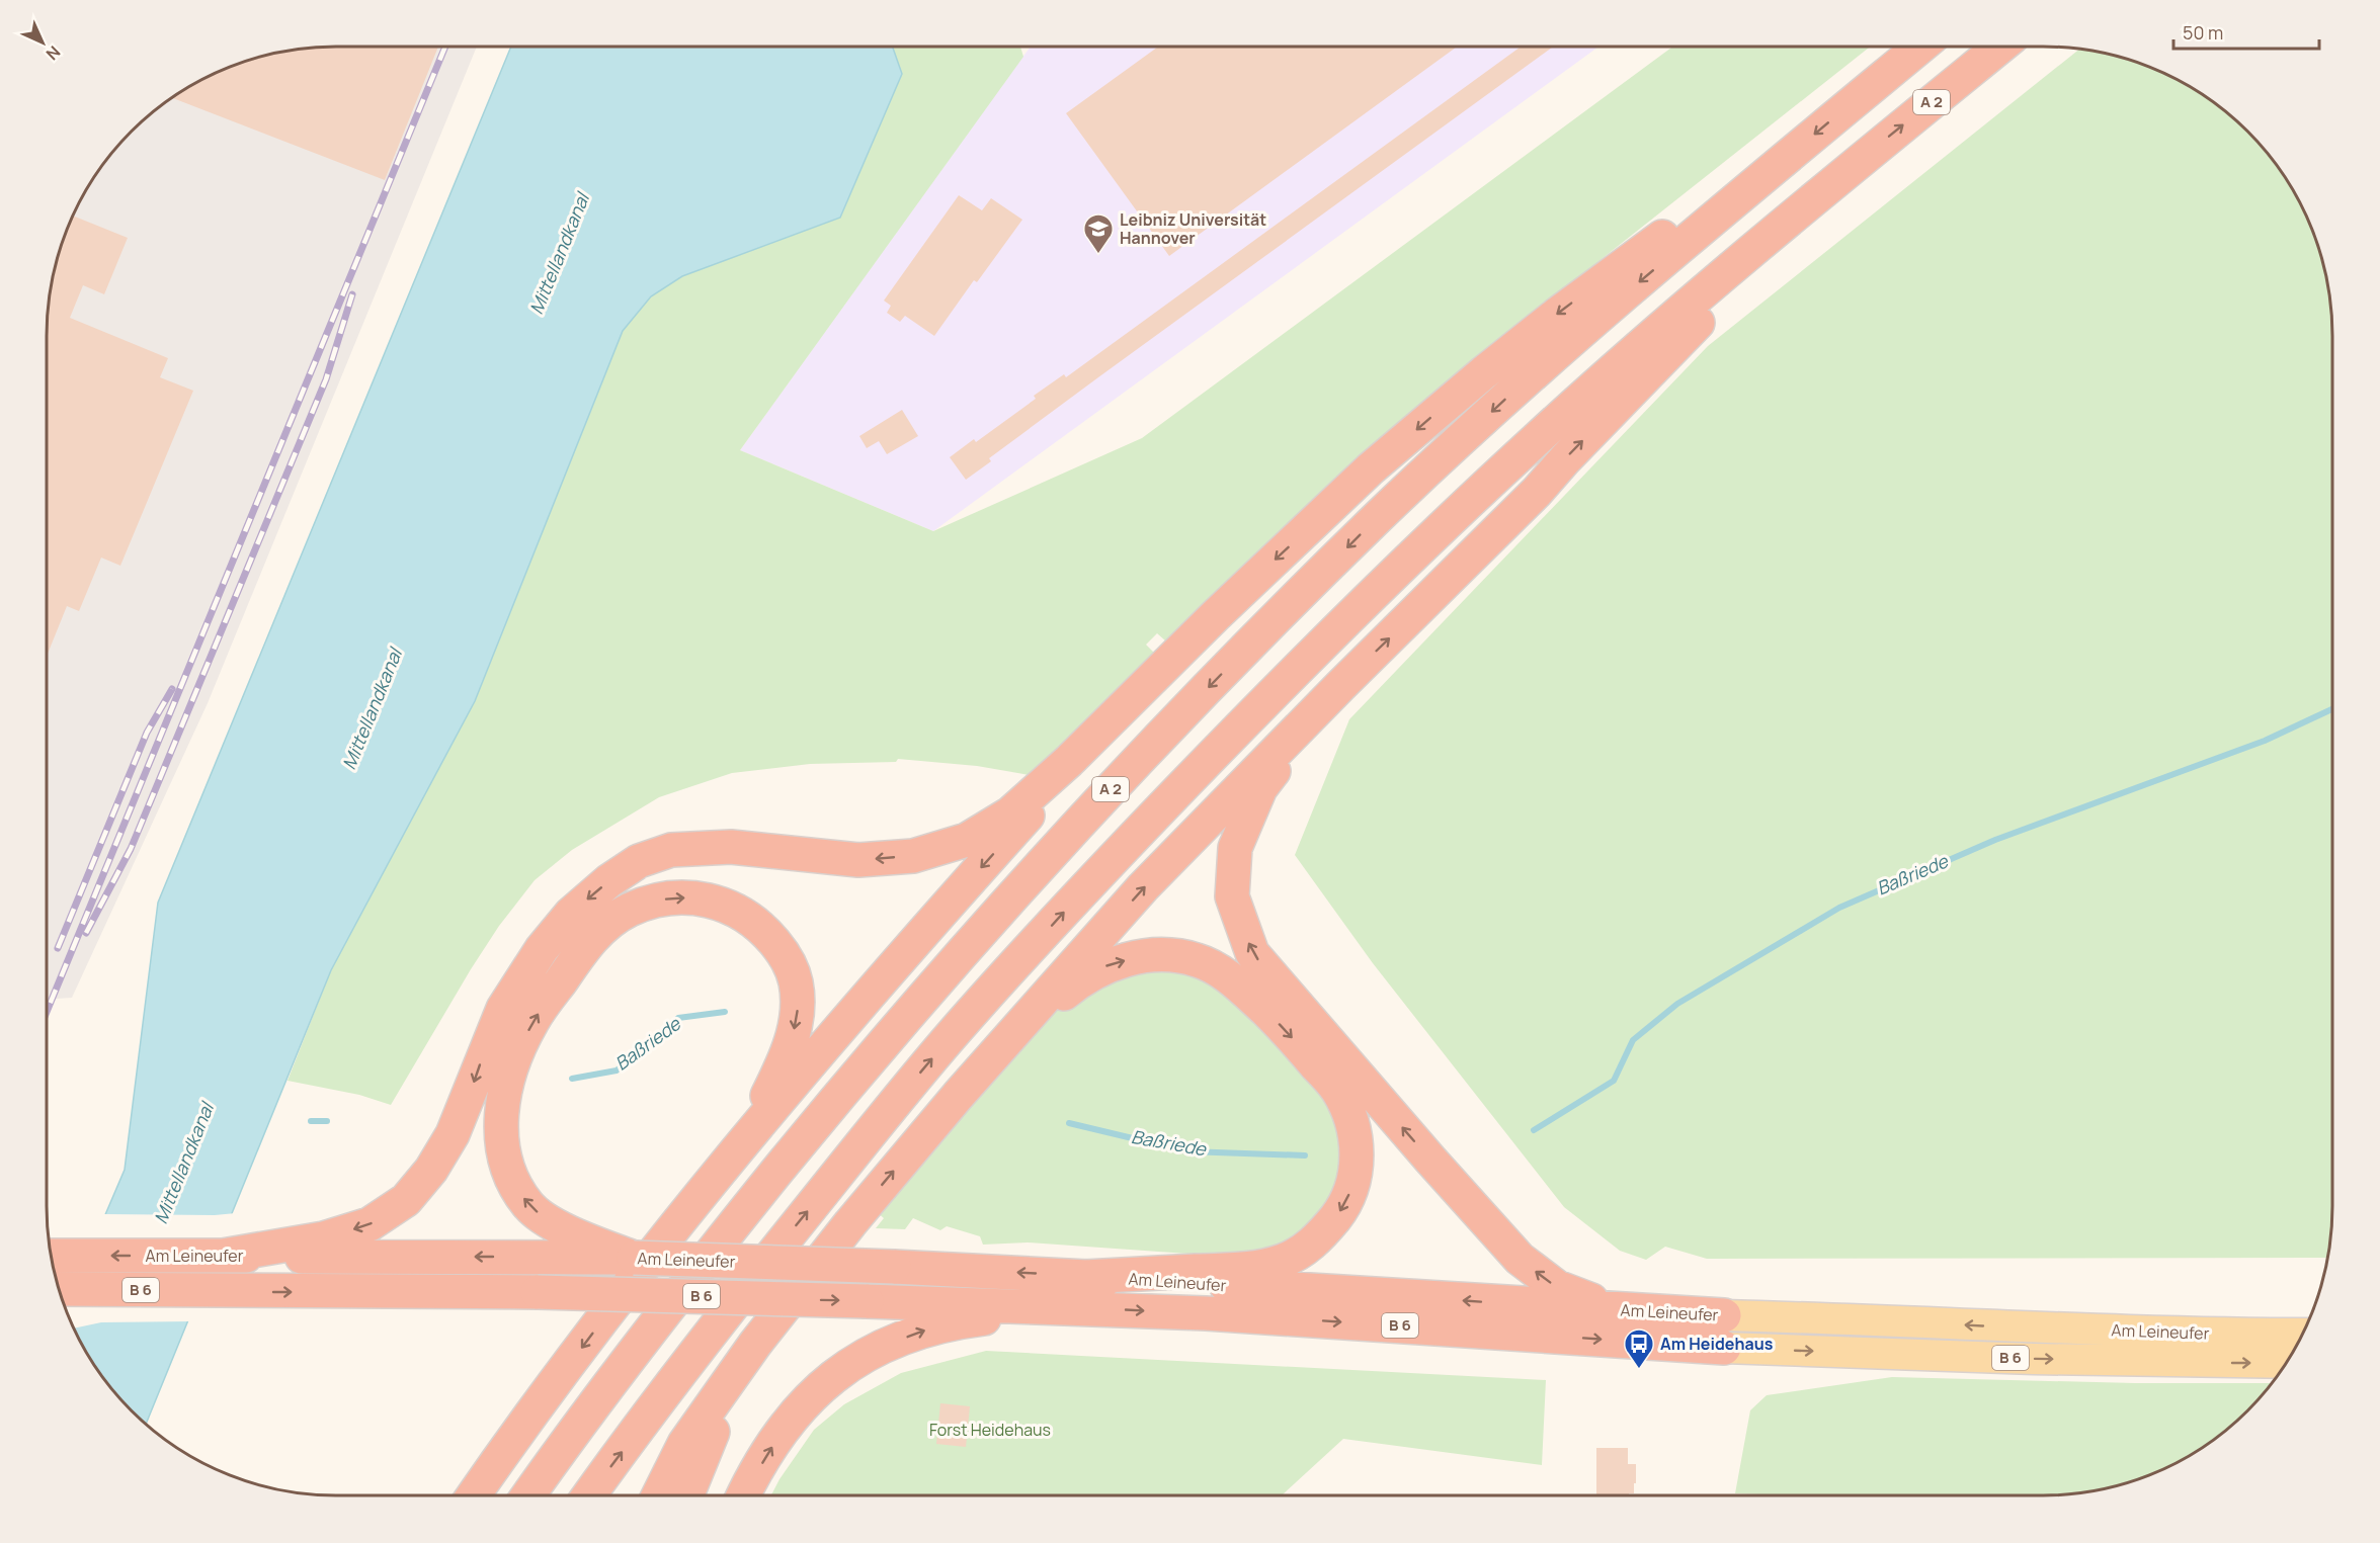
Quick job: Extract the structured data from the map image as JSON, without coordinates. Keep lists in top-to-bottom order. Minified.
{"streets":{"highway":["A 2","Am Leineufer","B 6"]},"water":["Mittellandkanal","Baßriede"],"parks":["Forst Heidehaus"],"places":{"school or university":["Leibniz Universität Hannover"],"bus stop":["Am Heidehaus"]},"scale_bar":"50 m","north":"bottom right"}
